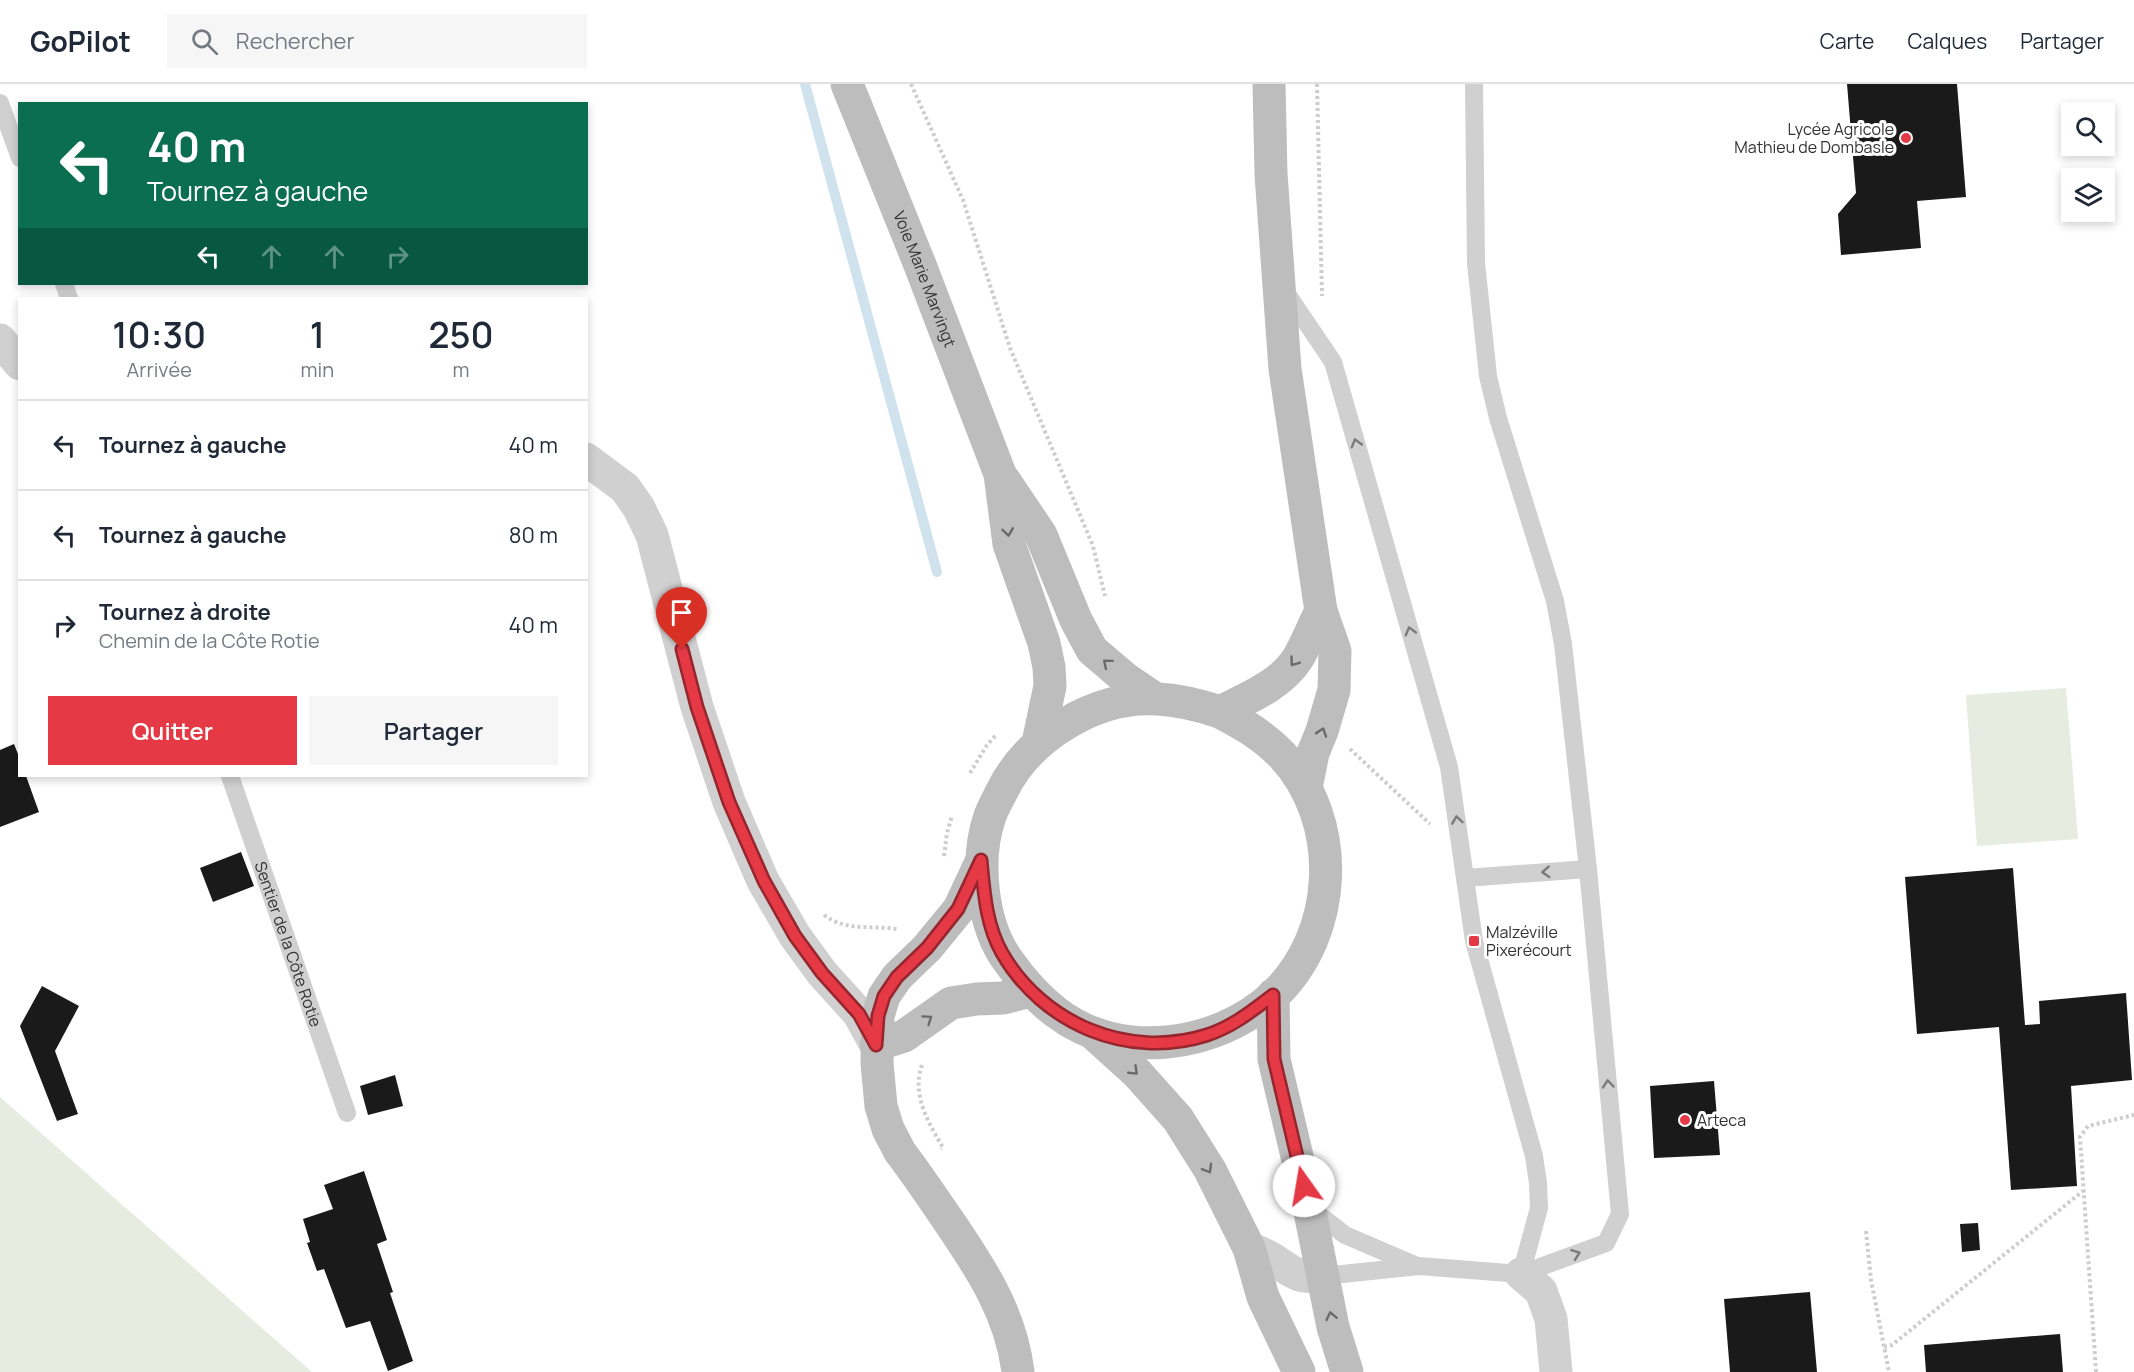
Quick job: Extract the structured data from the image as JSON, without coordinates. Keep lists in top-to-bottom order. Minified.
{"streets":{"main road":["Voie Marie Marvingt"],"lane":["Sentier de la Côte Rotie"]},"places":{"other":["Lycée Agricole Mathieu de Dombasle","Arteca"],"transit":["Malzéville Pixerécourt"]},"page":{"header":"GoPilot","search":"Rechercher","nav":["Carte","Calques","Partager"],"turn":["40 m","Tournez à gauche"],"eta":["10:30","Arrivée","1","min","250","m"],"list":[{"name":"Tournez à gauche","value":"40 m"},{"name":"Tournez à gauche","value":"80 m"},{"name":"Tournez à droite","note":"Chemin de la Côte Rotie","value":"40 m"}],"buttons":["Quitter","Partager"]}}
